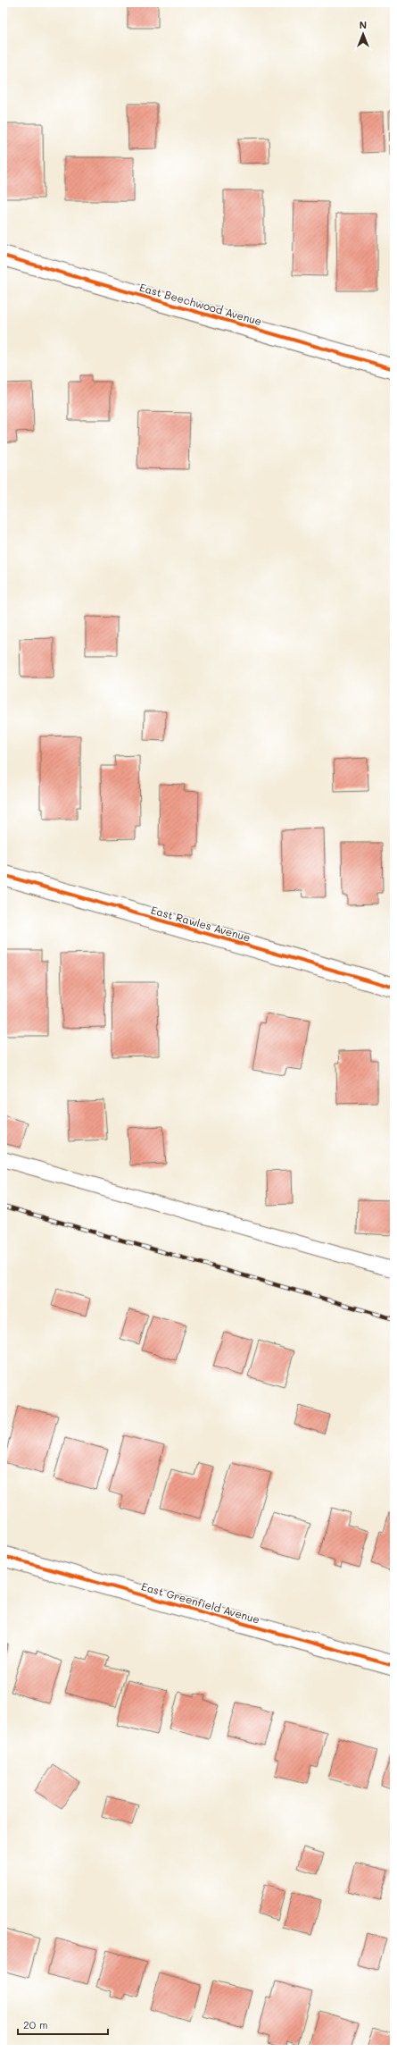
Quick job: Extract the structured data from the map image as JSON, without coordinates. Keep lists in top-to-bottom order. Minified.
{"streets":{"street":["East Beechwood Avenue","East Rawles Avenue","East Greenfield Avenue"]},"scale_bar":"20 m","north":"top"}
